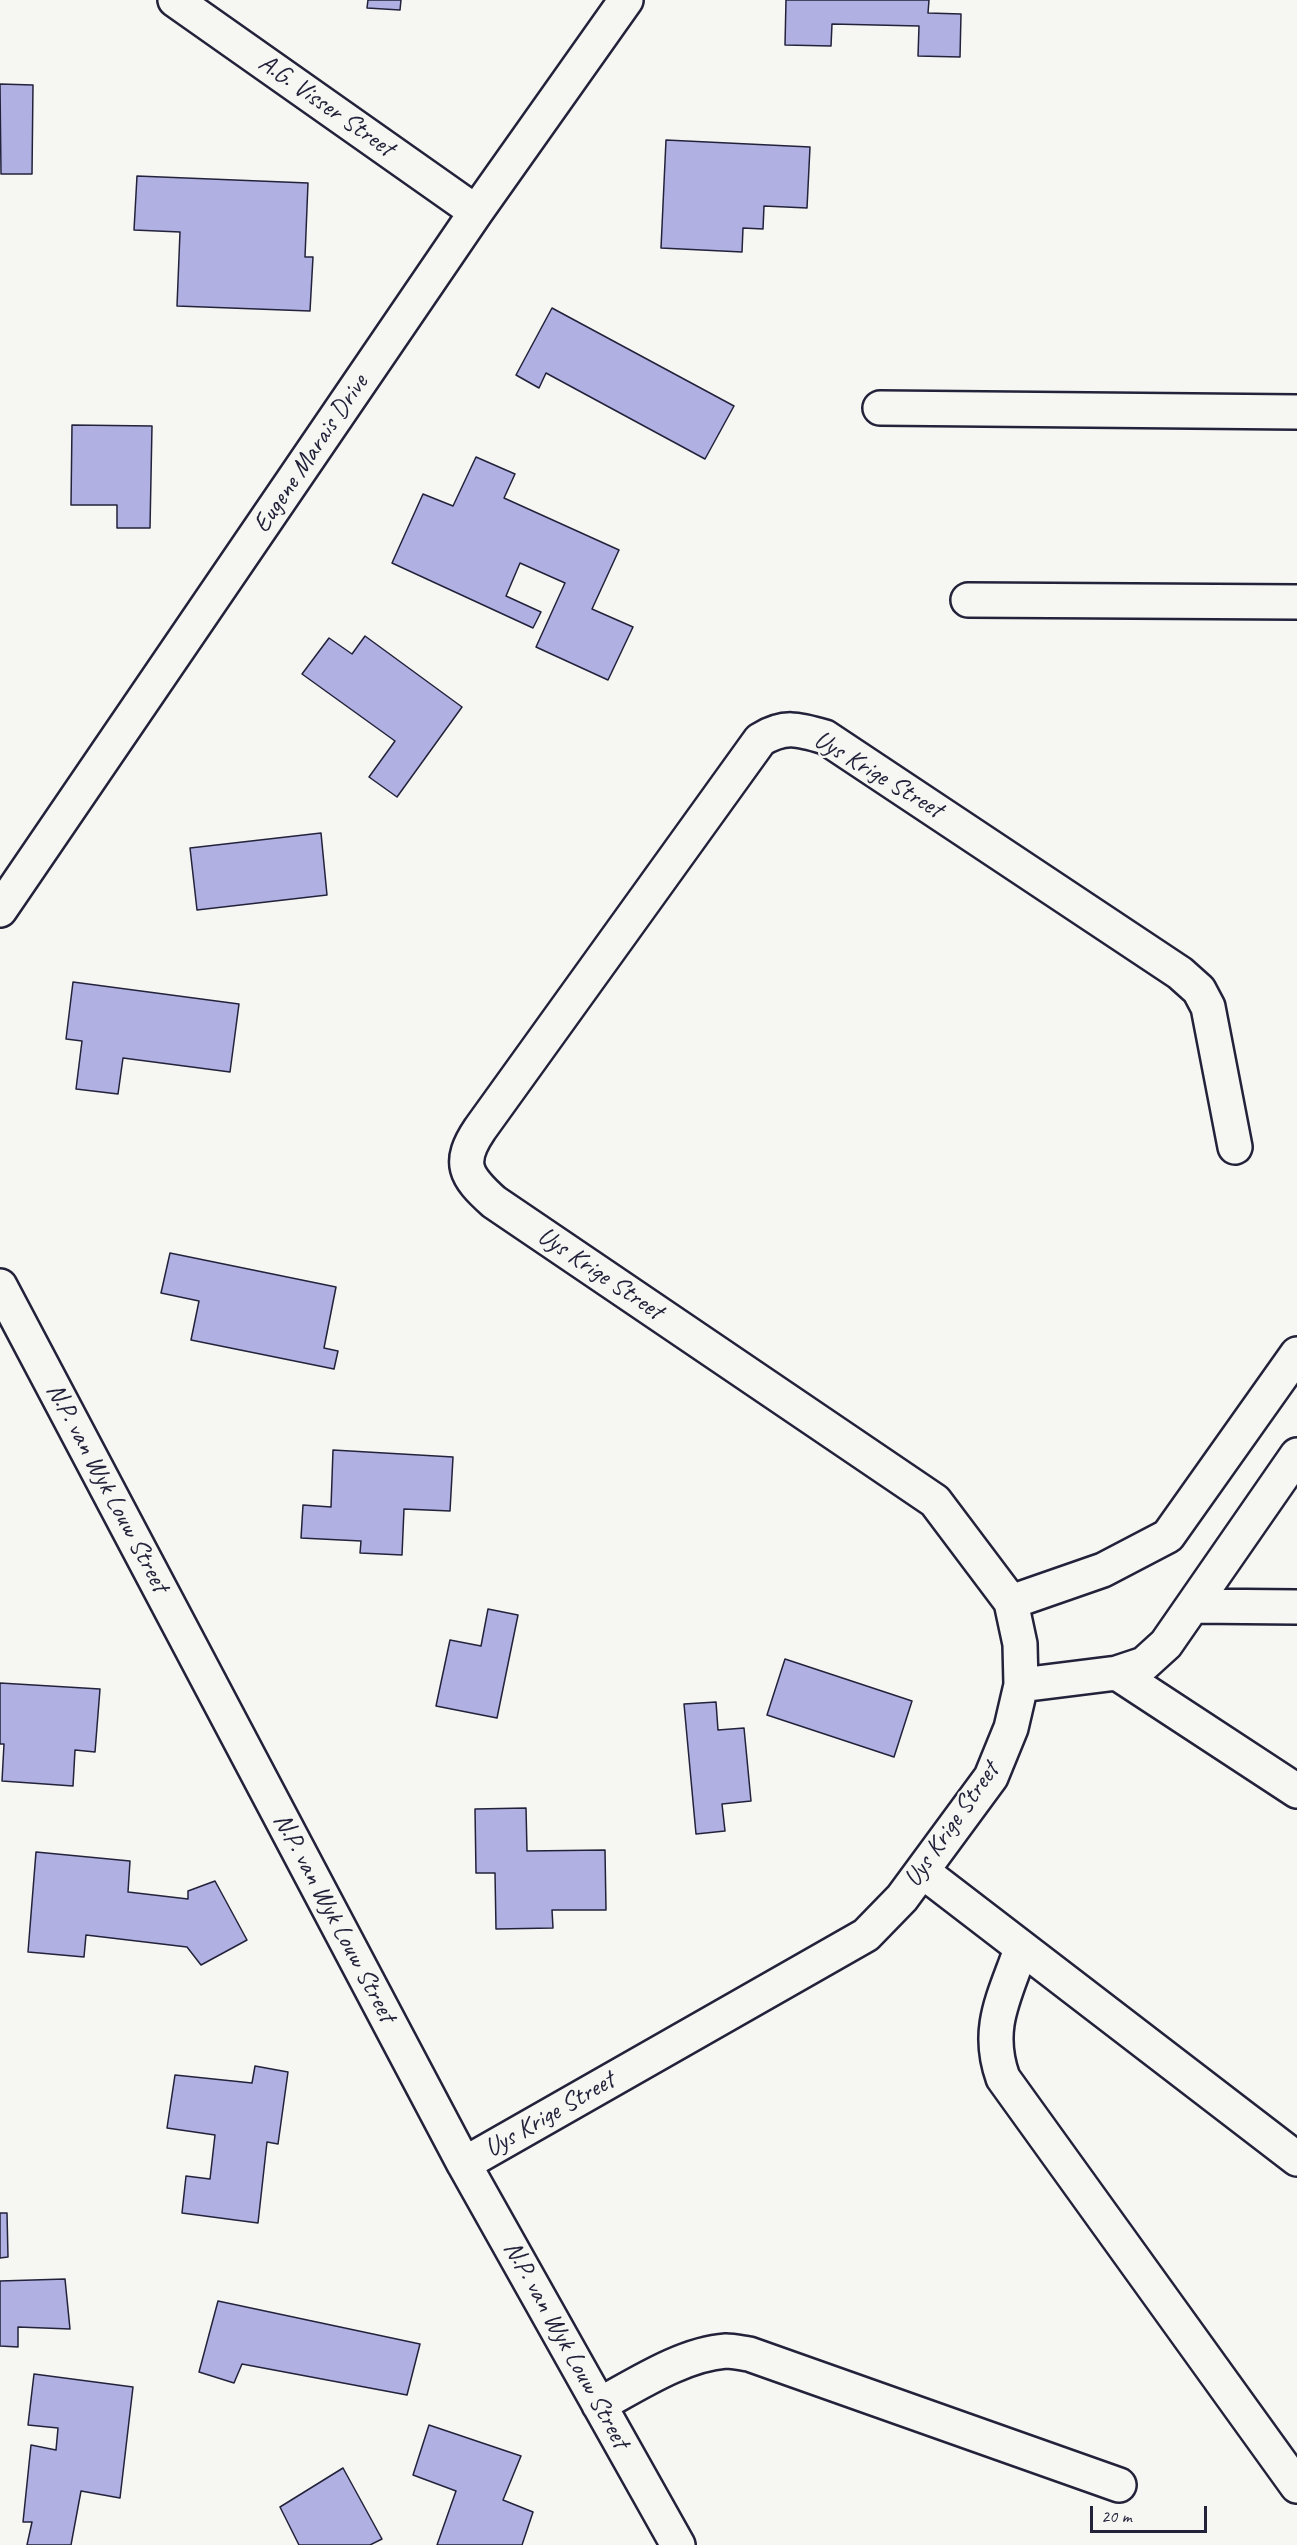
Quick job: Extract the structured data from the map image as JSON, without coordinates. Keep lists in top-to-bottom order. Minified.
{"streets":{"street":["A.G. Visser Street","Eugene Marais Drive","Uys Krige Street","N.P. van Wyk Louw Street"]},"crossings":[["A.G. Visser Street","Eugene Marais Drive"],["Uys Krige Street","N.P. van Wyk Louw Street"]],"scale_bar":"20 m"}
